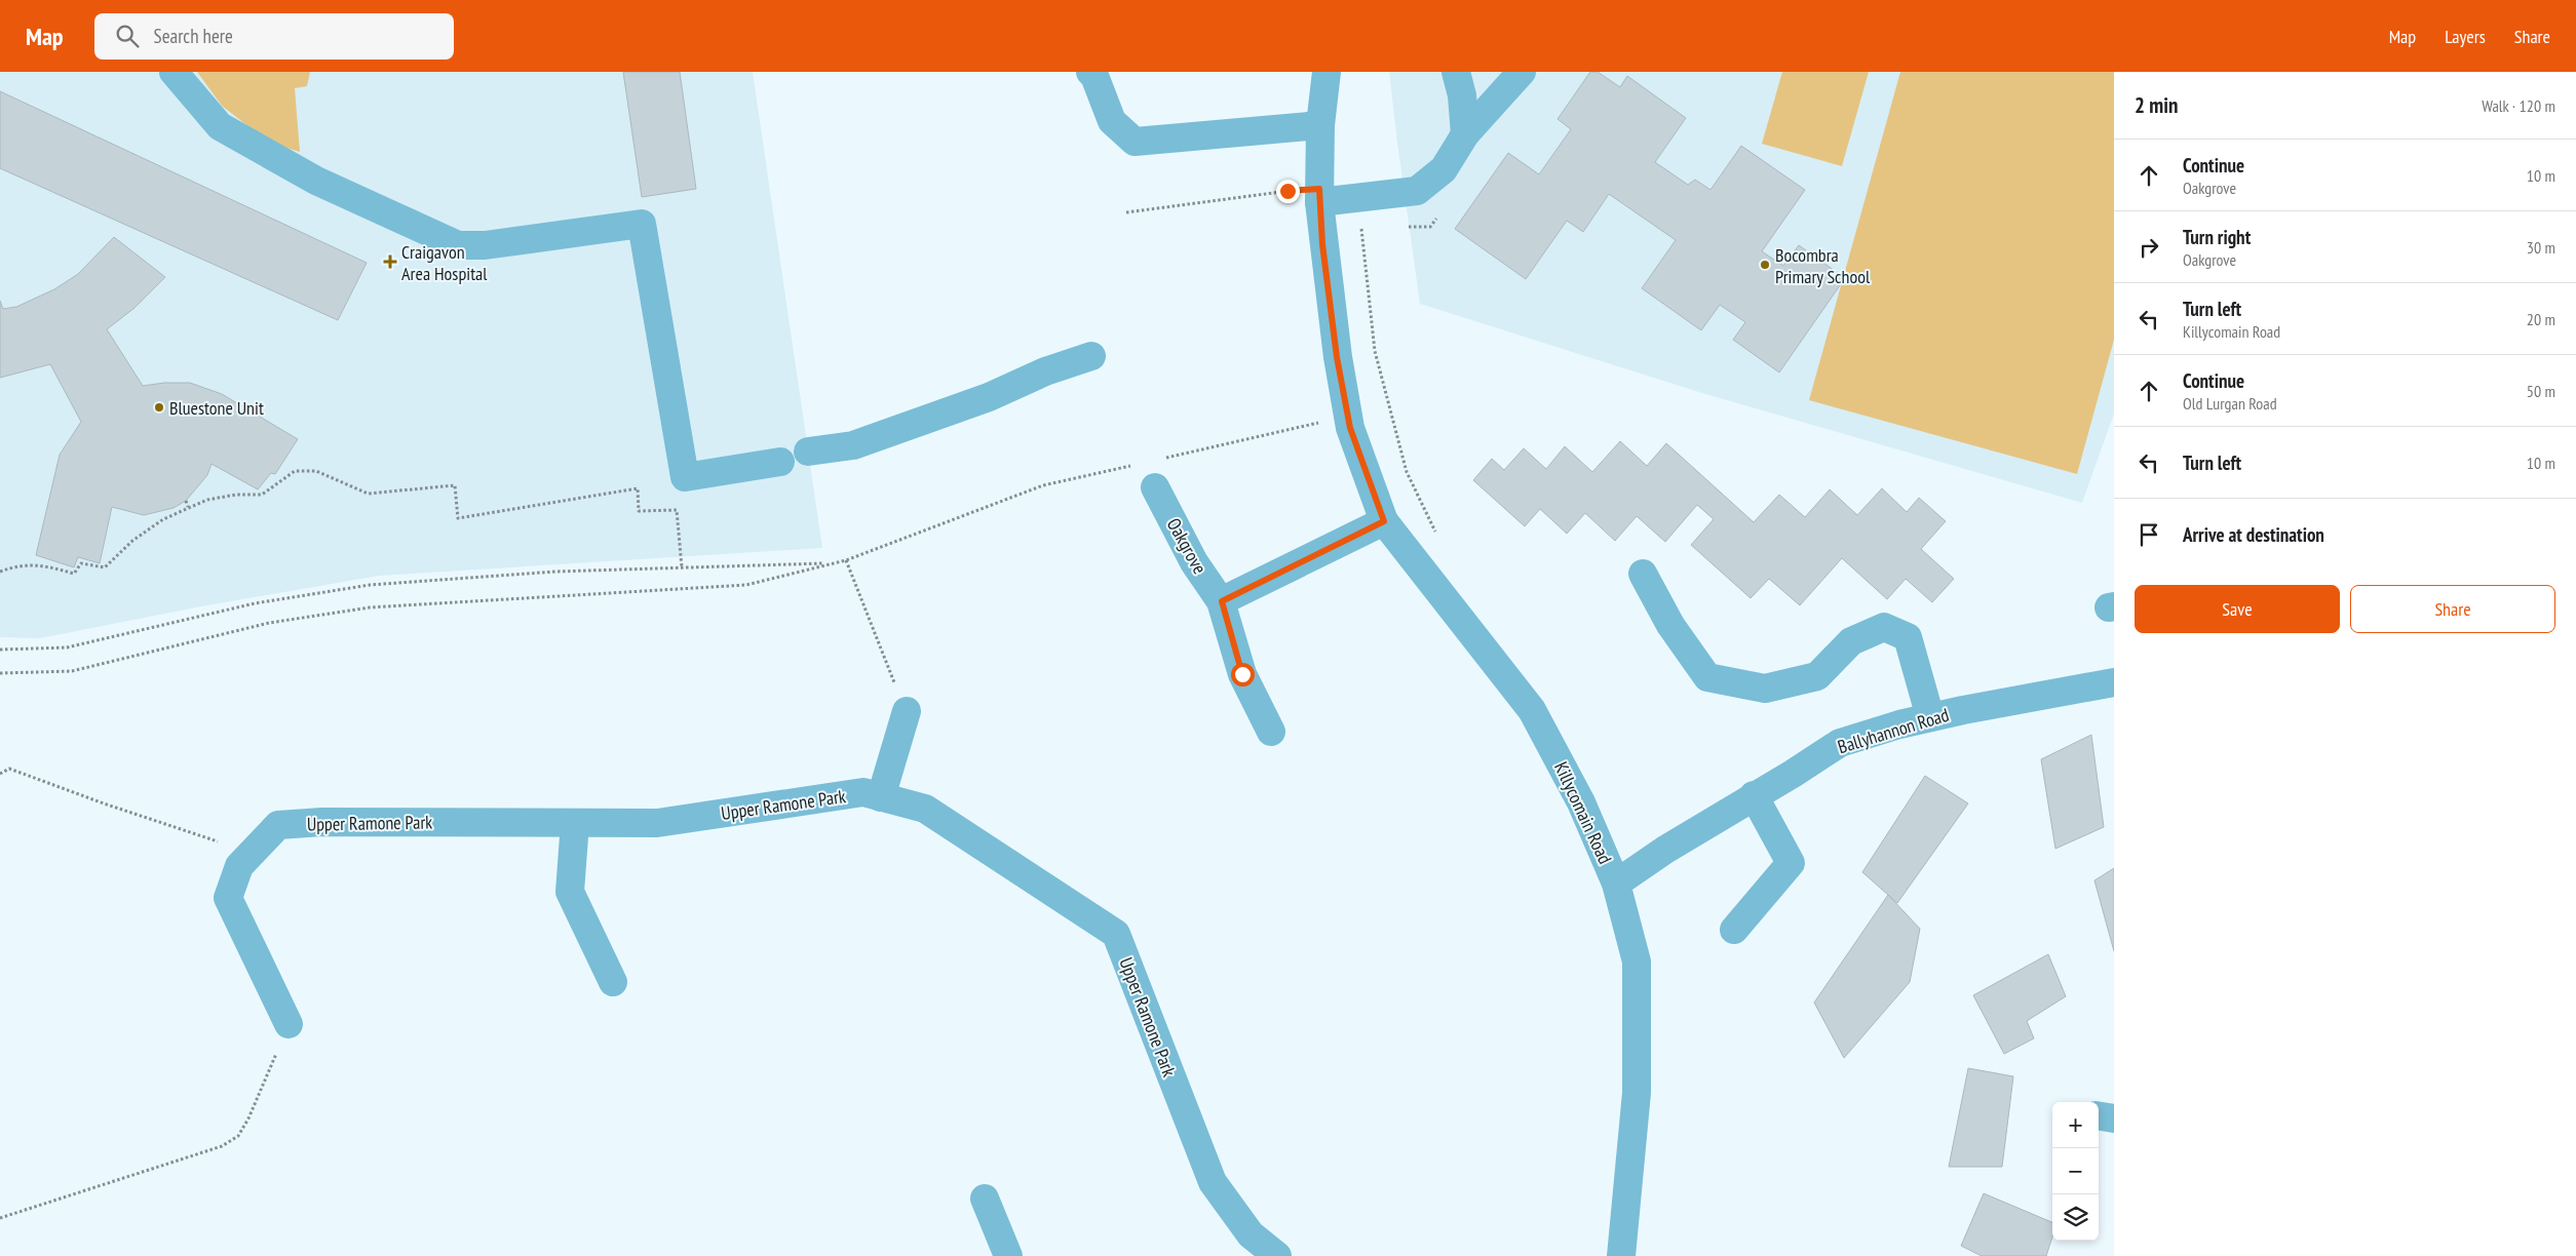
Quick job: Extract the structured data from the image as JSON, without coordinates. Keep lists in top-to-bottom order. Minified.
{"streets":{"street":["Oakgrove","Ballyhannon Road","Upper Ramone Park","Killycomain Road"]},"crossings":[["Ballyhannon Road","Killycomain Road"]],"places":{"health":["Craigavon Area Hospital"],"other":["Bocombra Primary School","Bluestone Unit"]},"page":{"header":"Map","search":"Search here","nav":["Map","Layers","Share"],"heading":["2 min","Walk · 120 m"],"list":[["Continue","Oakgrove","10 m"],["Turn right","Oakgrove","30 m"],["Turn left","Killycomain Road","20 m"],["Continue","Old Lurgan Road","50 m"],["Turn left","10 m"],"Arrive at destination"],"buttons":["Save","Share"],"map_buttons":["+","−"]}}
